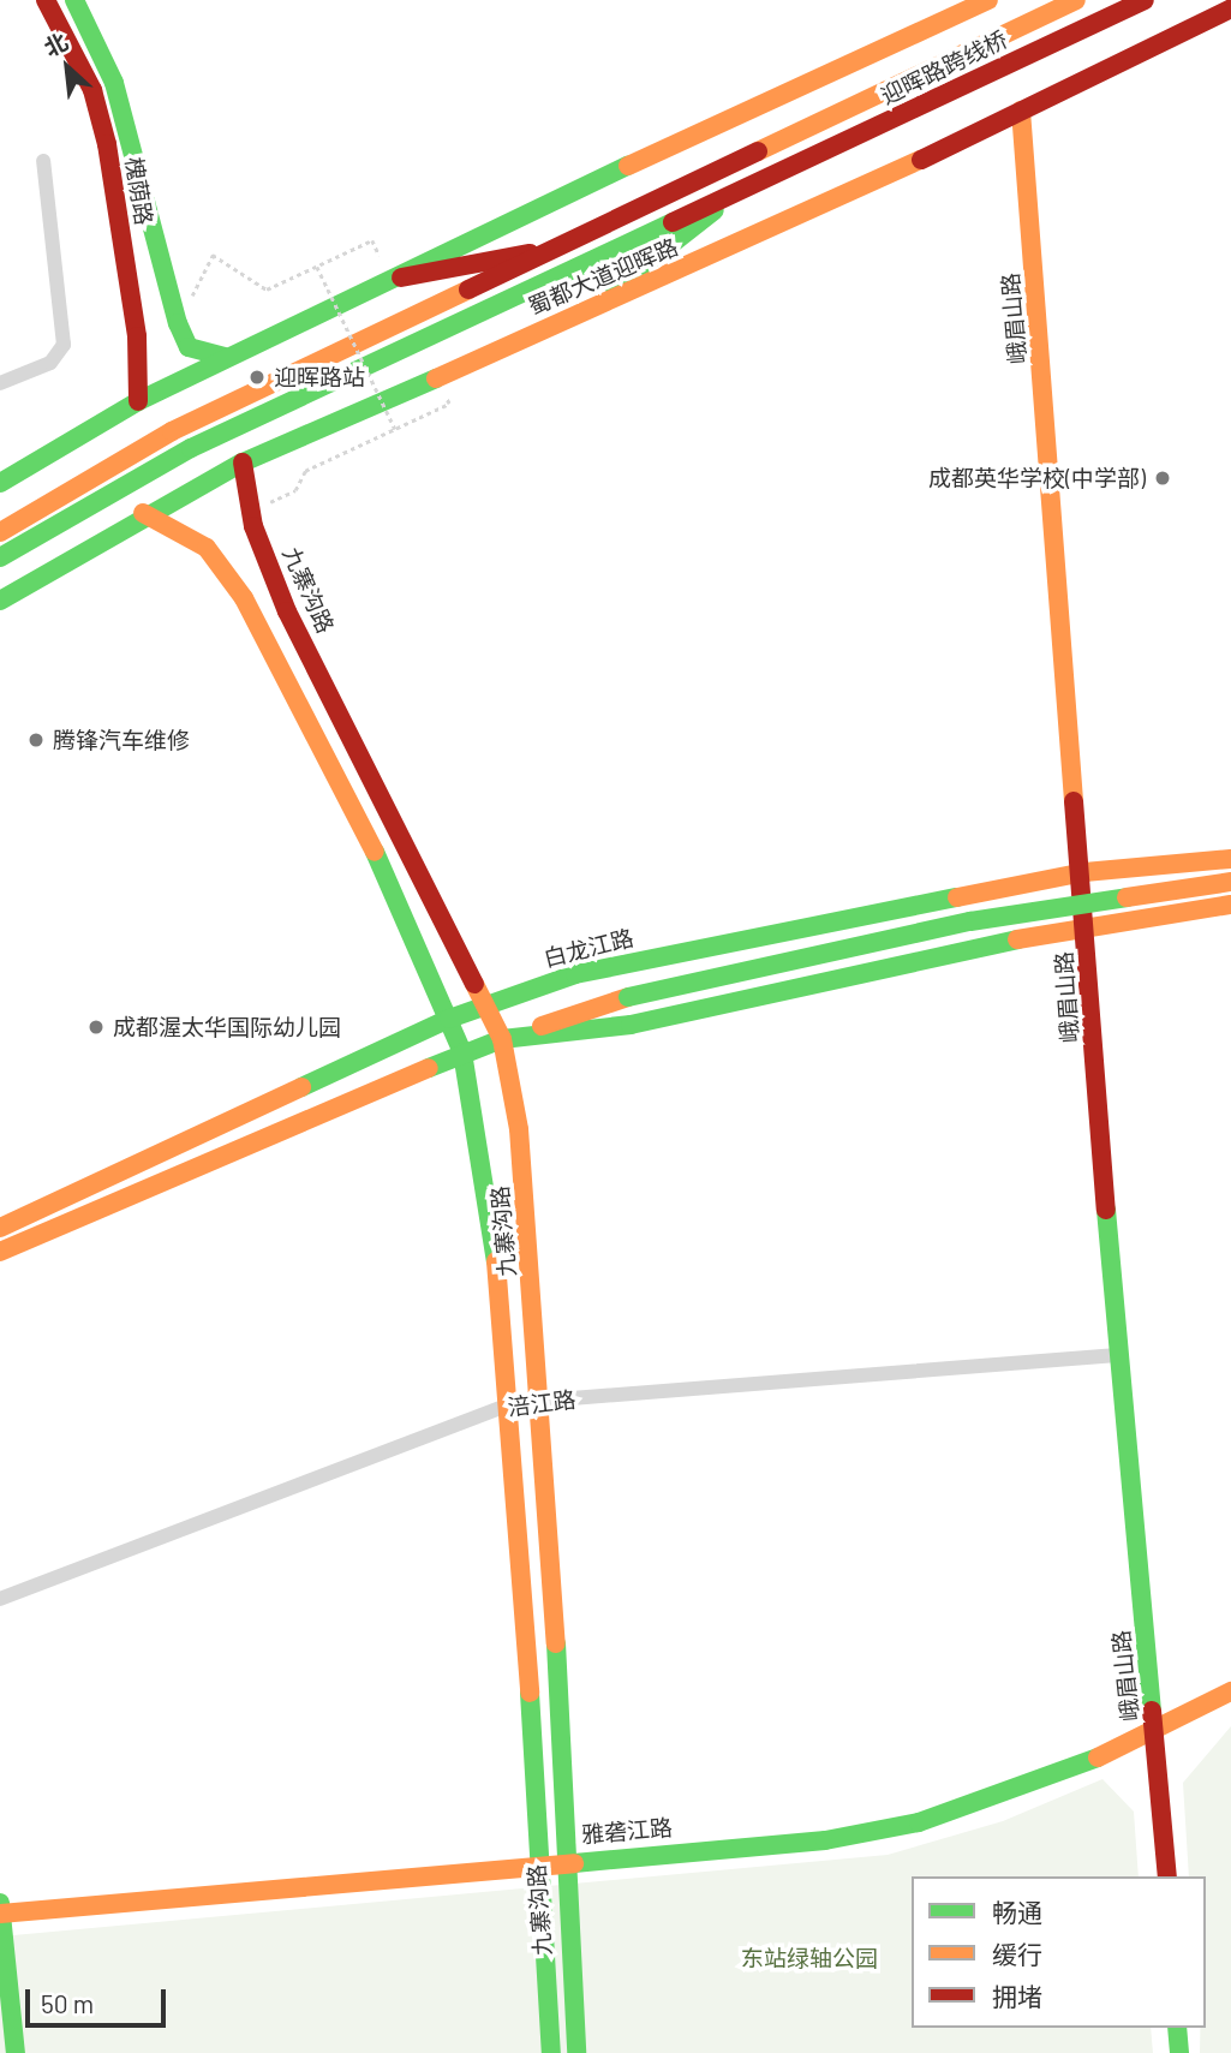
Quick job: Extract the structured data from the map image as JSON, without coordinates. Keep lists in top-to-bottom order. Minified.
{"streets":{"main road":["迎晖路跨线桥","槐荫路","蜀都大道迎晖路","峨眉山路","九寨沟路","白龙江路","雅砻江路"],"street":["涪江路"]},"crossings":[["迎晖路跨线桥","蜀都大道迎晖路"],["蜀都大道迎晖路","峨眉山路"],["蜀都大道迎晖路","九寨沟路"],["峨眉山路","白龙江路"],["峨眉山路","涪江路"],["峨眉山路","雅砻江路"],["九寨沟路","白龙江路"],["九寨沟路","涪江路"],["九寨沟路","雅砻江路"]],"parks":["东站绿轴公园"],"places":["迎晖路站","成都英华学校(中学部)","腾锋汽车维修","成都渥太华国际幼儿园"],"legend":["畅通","缓行","拥堵"],"scale_bar":"50 m","north":"top left"}
